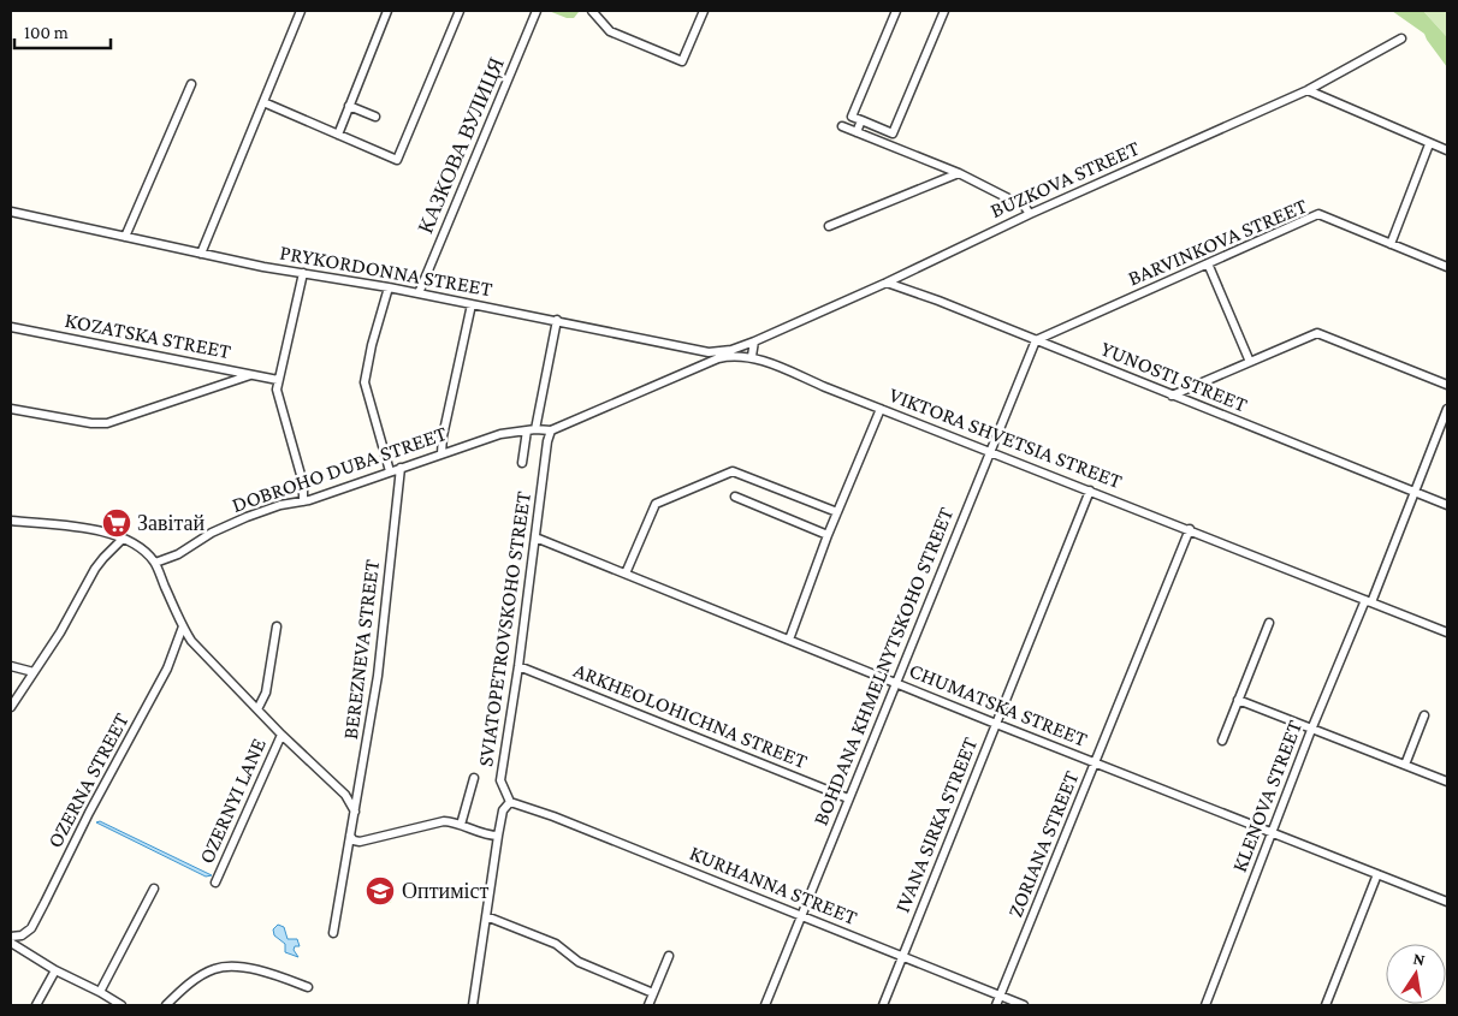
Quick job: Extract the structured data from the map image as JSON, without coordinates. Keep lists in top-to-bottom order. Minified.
{"streets":{"street":["КАЗКОВА ВУЛИЦЯ","BUZKOVA STREET","BARVINKOVA STREET","PRYKORDONNA STREET","KOZATSKA STREET","YUNOSTI STREET","VIKTORA SHVETSIA STREET","DOBROHO DUBA STREET","SVIATOPETROVSKOHO STREET","BEREZNEVA STREET","BOHDANA KHMELNYTSKOHO STREET","CHUMATSKA STREET","ARKHEOLOHICHNA STREET","OZERNA STREET","KLENOVA STREET","OZERNYI LANE","IVANA SIRKA STREET","ZORIANA STREET","KURHANNA STREET"]},"crossings":[["КАЗКОВА ВУЛИЦЯ","PRYKORDONNA STREET"],["BUZKOVA STREET","PRYKORDONNA STREET"],["BUZKOVA STREET","YUNOSTI STREET"],["BARVINKOVA STREET","YUNOSTI STREET"],["BARVINKOVA STREET","BOHDANA KHMELNYTSKOHO STREET"],["YUNOSTI STREET","BOHDANA KHMELNYTSKOHO STREET"],["YUNOSTI STREET","KLENOVA STREET"],["VIKTORA SHVETSIA STREET","DOBROHO DUBA STREET"],["VIKTORA SHVETSIA STREET","SVIATOPETROVSKOHO STREET"],["VIKTORA SHVETSIA STREET","BOHDANA KHMELNYTSKOHO STREET"],["VIKTORA SHVETSIA STREET","KLENOVA STREET"],["VIKTORA SHVETSIA STREET","IVANA SIRKA STREET"],["VIKTORA SHVETSIA STREET","ZORIANA STREET"],["DOBROHO DUBA STREET","SVIATOPETROVSKOHO STREET"],["DOBROHO DUBA STREET","BEREZNEVA STREET"],["SVIATOPETROVSKOHO STREET","CHUMATSKA STREET"],["SVIATOPETROVSKOHO STREET","ARKHEOLOHICHNA STREET"],["SVIATOPETROVSKOHO STREET","KURHANNA STREET"],["BOHDANA KHMELNYTSKOHO STREET","CHUMATSKA STREET"],["BOHDANA KHMELNYTSKOHO STREET","ARKHEOLOHICHNA STREET"],["BOHDANA KHMELNYTSKOHO STREET","KURHANNA STREET"],["CHUMATSKA STREET","KLENOVA STREET"],["CHUMATSKA STREET","IVANA SIRKA STREET"],["CHUMATSKA STREET","ZORIANA STREET"],["IVANA SIRKA STREET","KURHANNA STREET"],["ZORIANA STREET","KURHANNA STREET"]],"places":{"supermarket":["Завітай"],"school or university":["Оптиміст"]},"scale_bar":"100 m","north":"top"}
